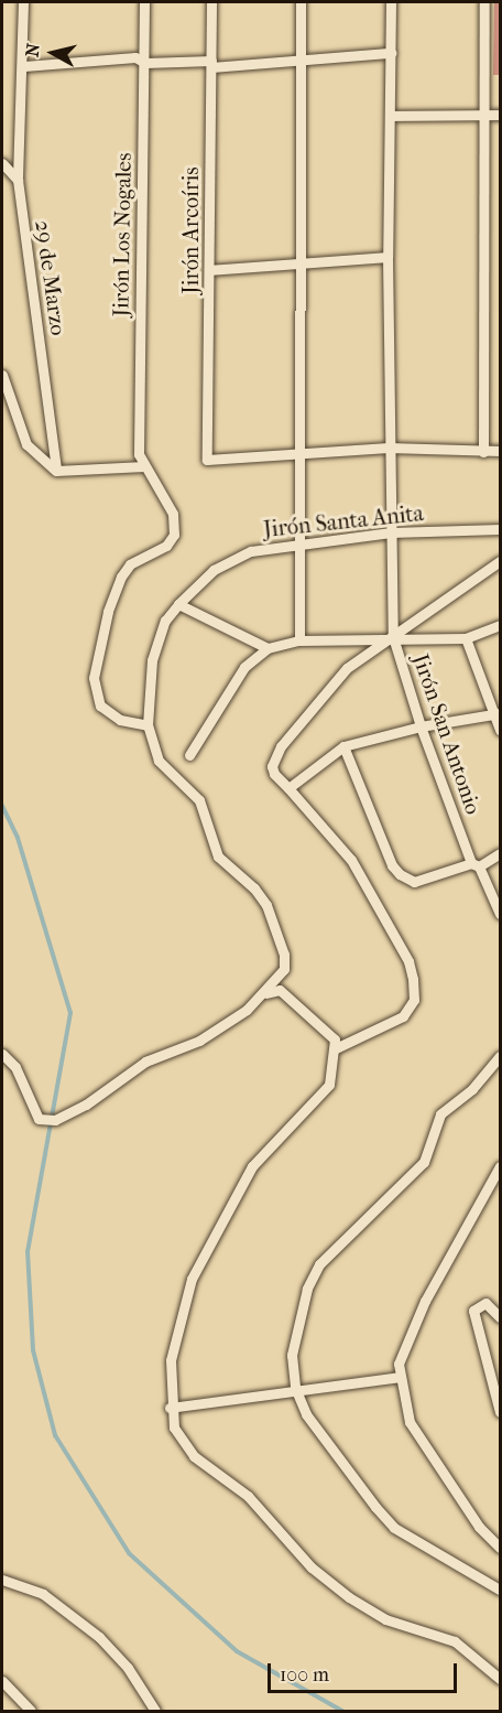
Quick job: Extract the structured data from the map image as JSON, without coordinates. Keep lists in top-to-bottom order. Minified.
{"streets":{"street":["Jirón Arcoíris","Jirón Los Nogales","29 de Marzo","Jirón Santa Anita","Jirón San Antonio"]},"crossings":[["Jirón Santa Anita","Jirón San Antonio"]],"scale_bar":"100 m","north":"left"}
